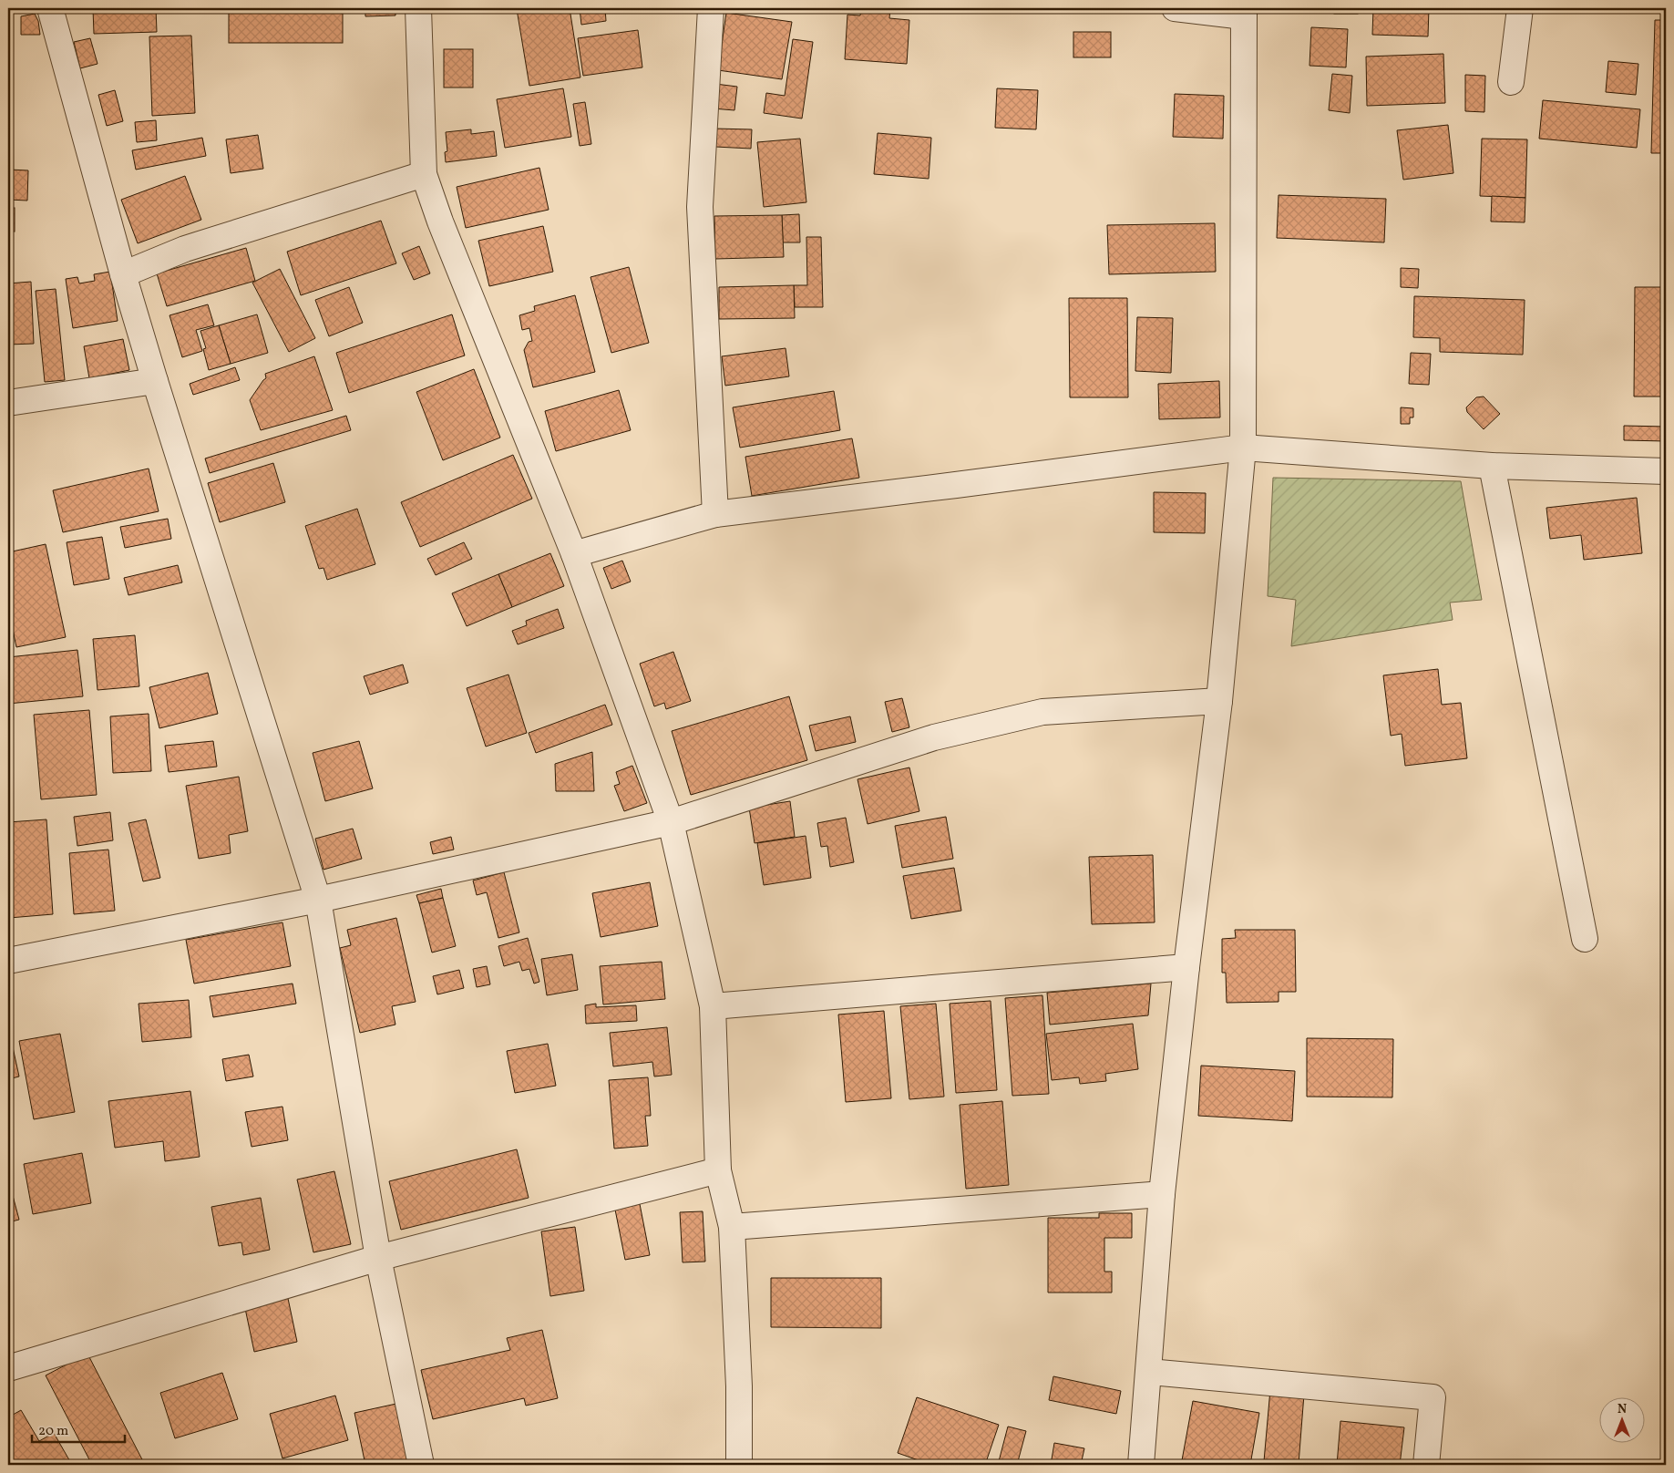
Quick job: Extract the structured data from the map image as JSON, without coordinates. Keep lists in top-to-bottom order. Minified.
{"scale_bar":"20 m","north":"top"}
